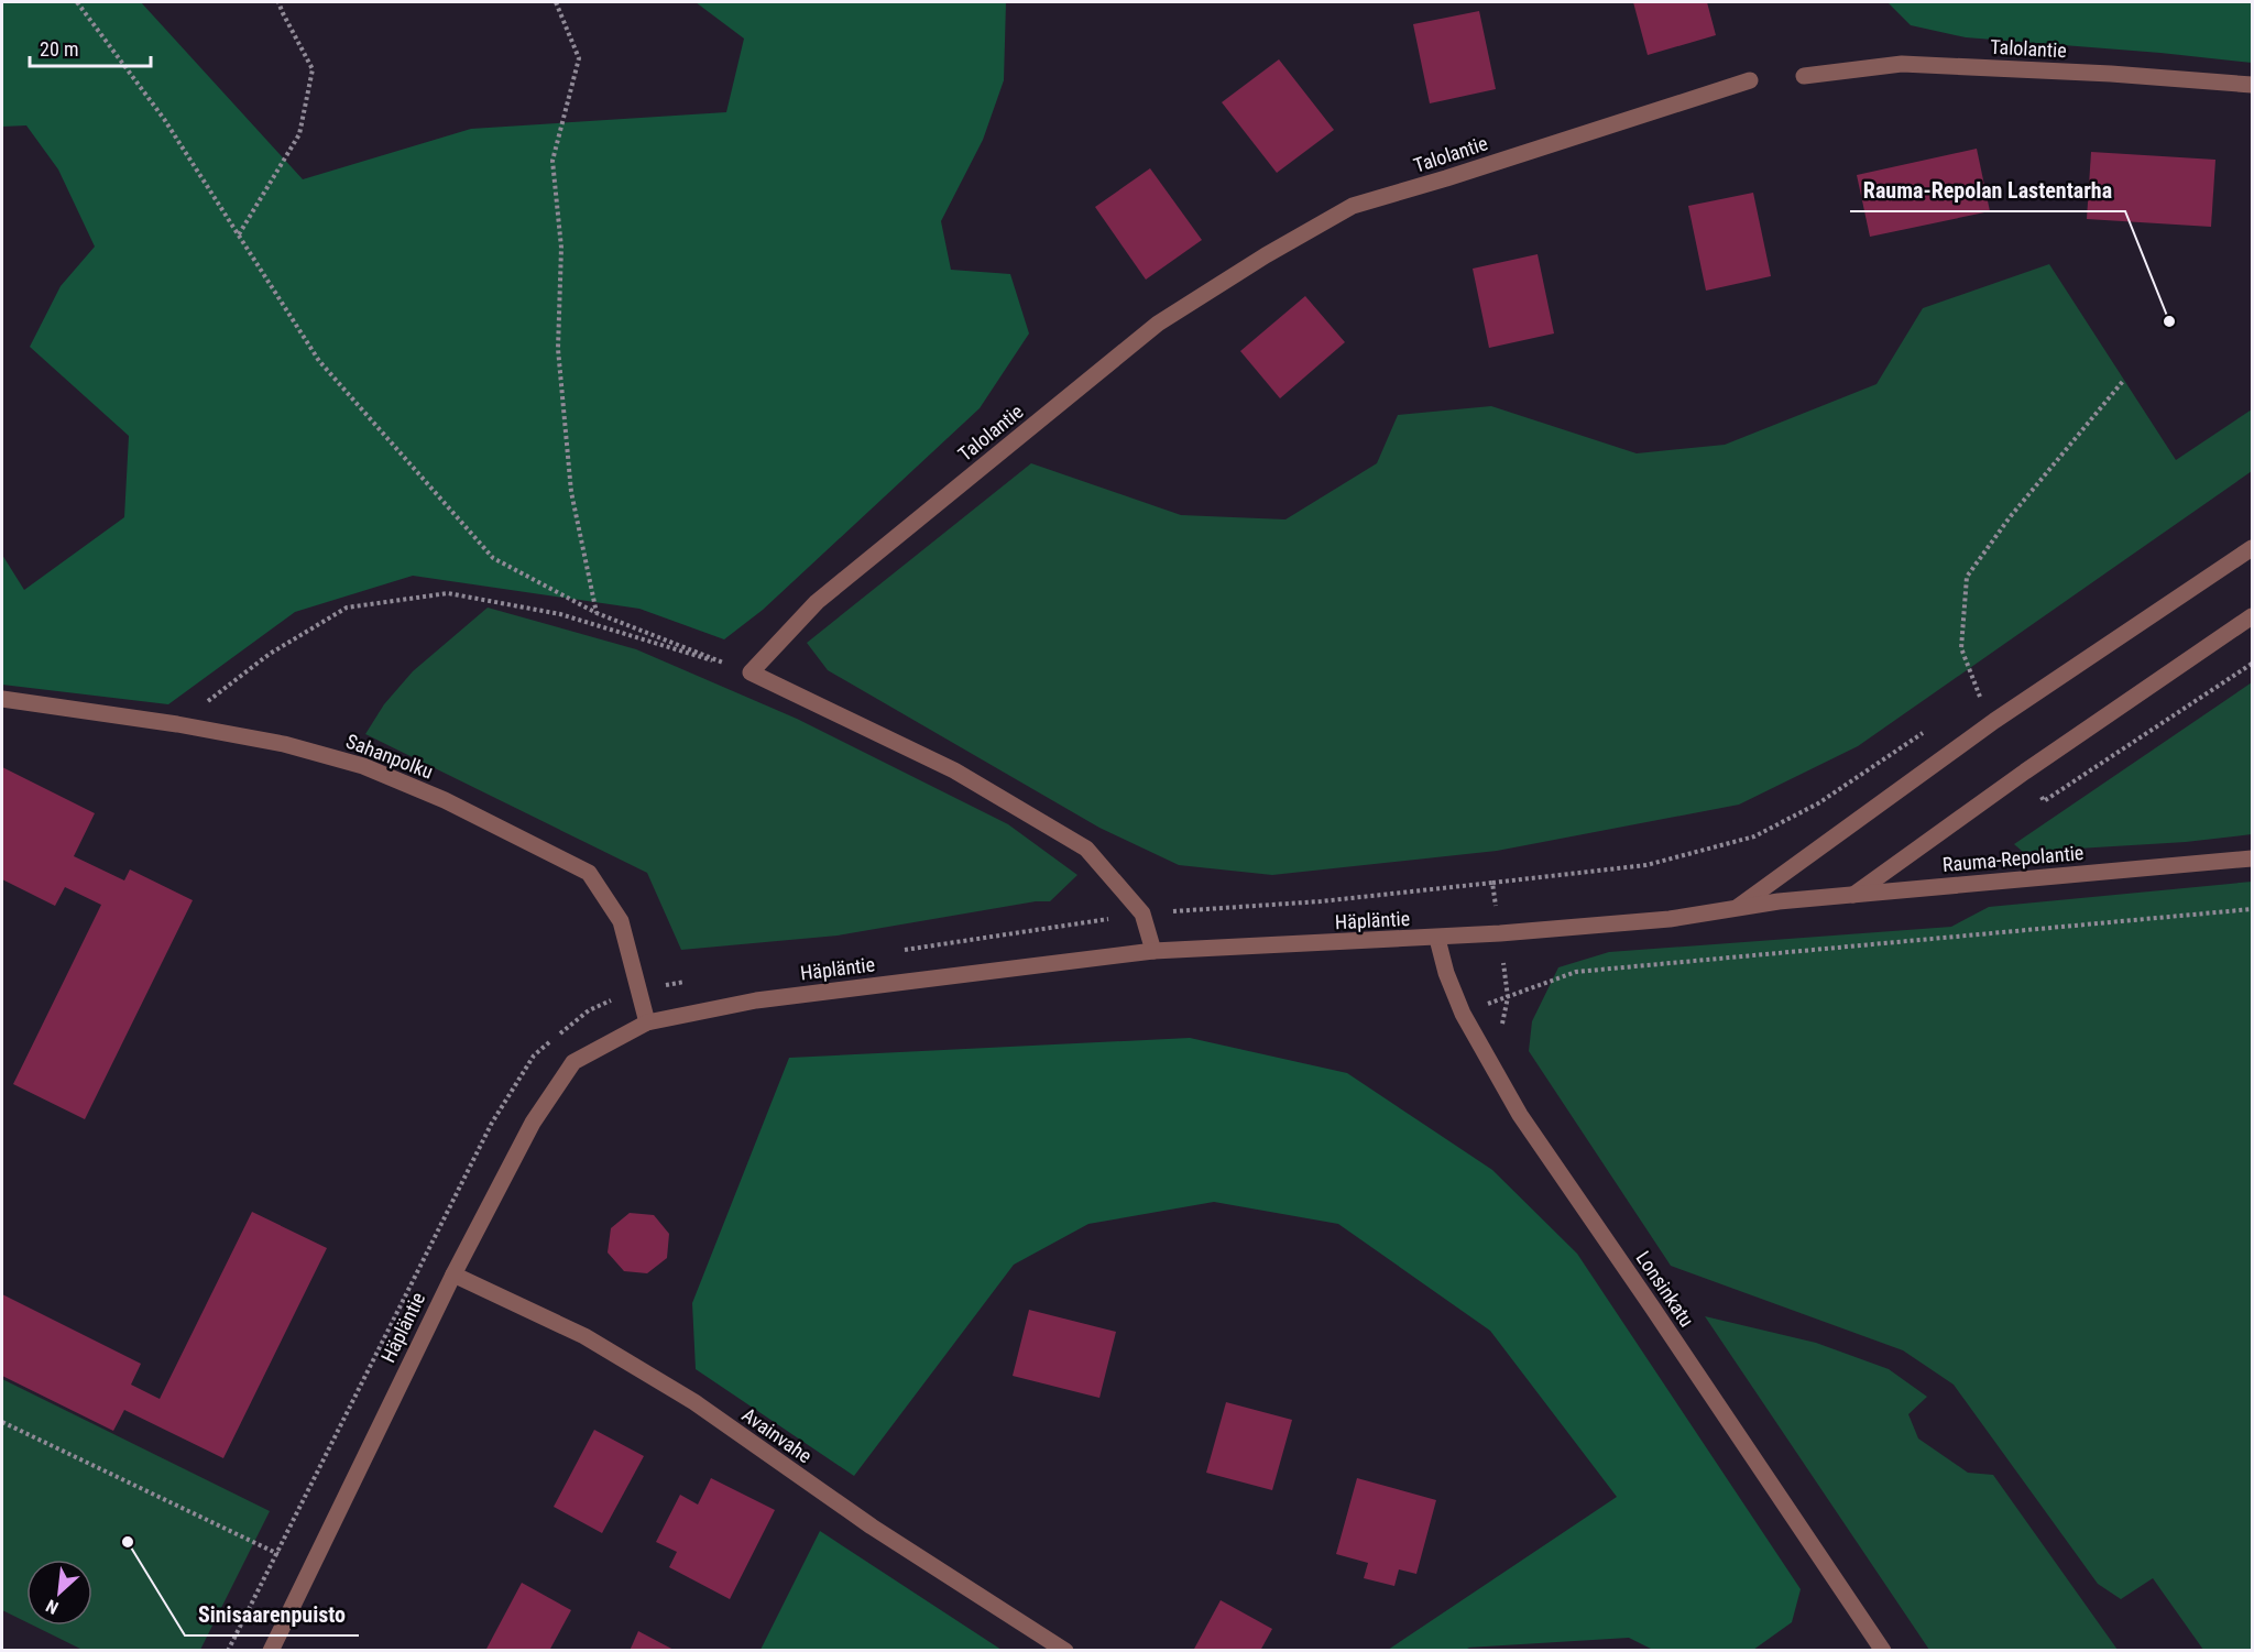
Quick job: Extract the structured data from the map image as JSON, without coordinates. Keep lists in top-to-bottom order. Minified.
{"streets":{"street":["Talolantie","Sahanpolku","Rauma-Repolantie","Häpläntie","Lonsinkatu","Avainvahe"]},"crossings":[["Sahanpolku","Häpläntie"],["Rauma-Repolantie","Häpläntie"],["Häpläntie","Lonsinkatu"],["Häpläntie","Avainvahe"]],"places":["Rauma-Repolan Lastentarha","Sinisaarenpuisto"],"scale_bar":"20 m","north":"bottom left"}
